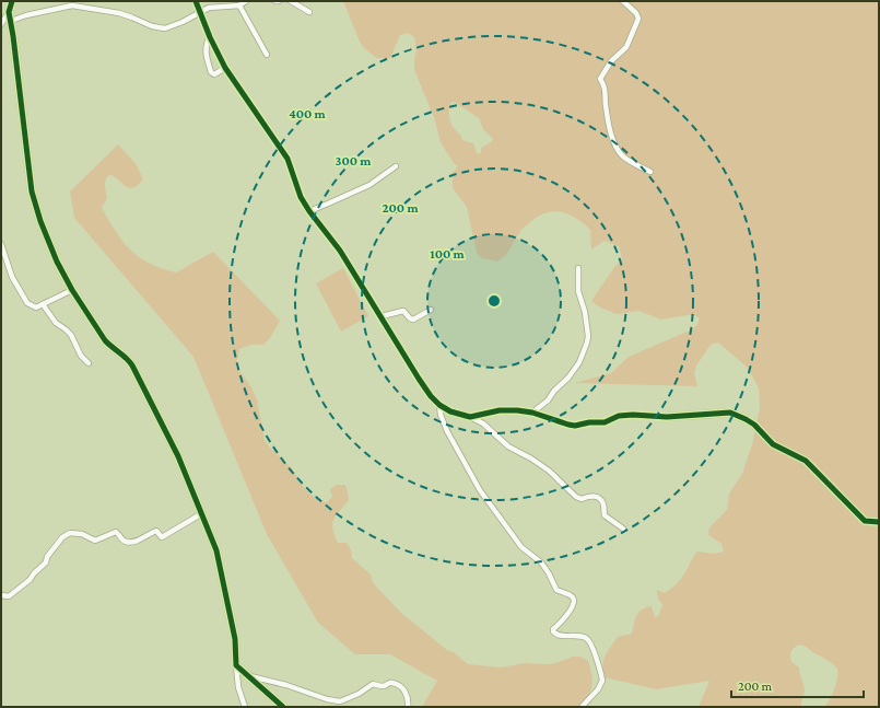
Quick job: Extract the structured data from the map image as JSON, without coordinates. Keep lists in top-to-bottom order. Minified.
{"scale_bar":"200 m","rings":["400 m","300 m","200 m","100 m"]}
